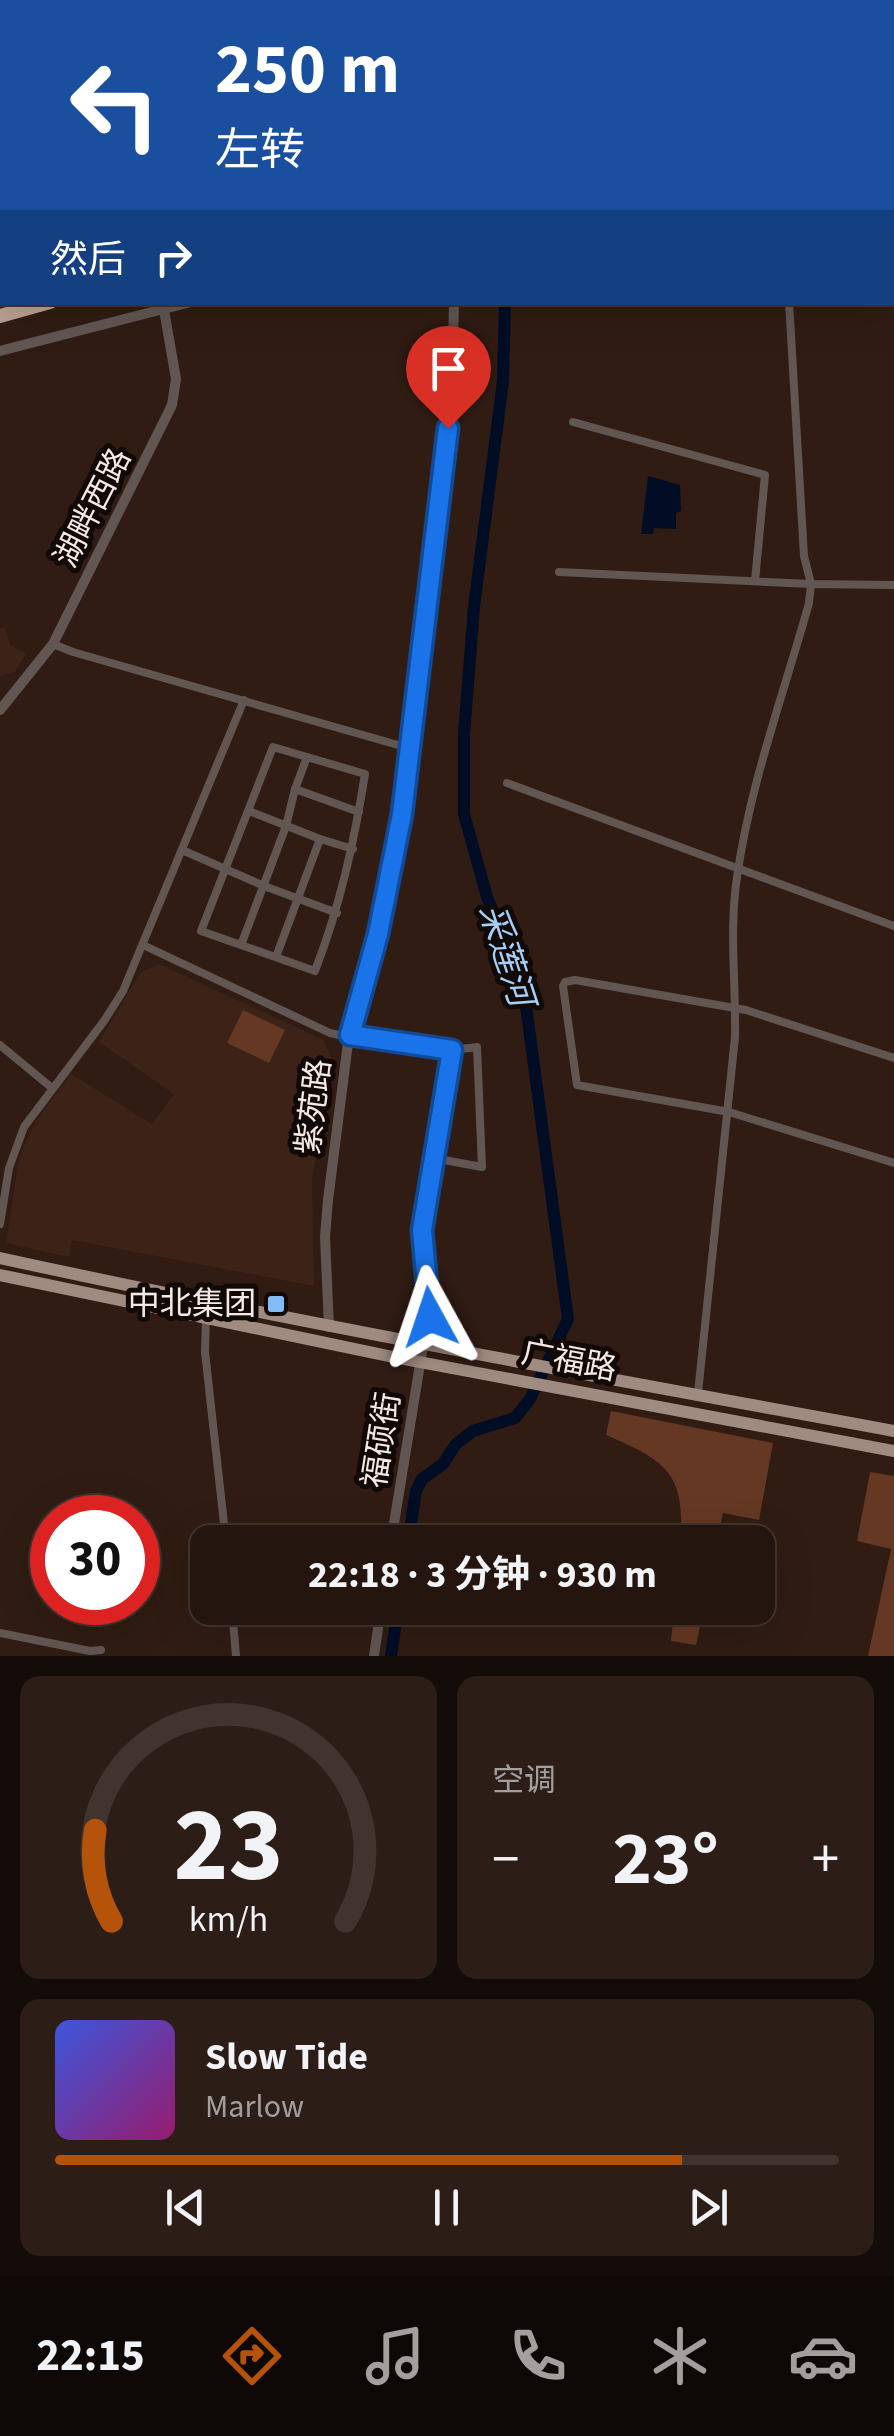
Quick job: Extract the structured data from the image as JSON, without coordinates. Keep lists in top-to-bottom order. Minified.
{"streets":{"main road":["广福路"],"street":["湖畔西路","紫苑路","福硕街"]},"crossings":[["紫苑路","广福路"],["广福路","福硕街"]],"water":["采莲河"],"places":{"transit":["中北集团"]},"page":{"turn":["250 m","左转"],"then":"然后","limit":"30","trip":"22:18 · 3 分钟 · 930 m","tile":"空调","heat":["−","23°","+"],"song":["Slow Tide","Marlow"],"tabs":"22:15","gauge":["23","km/h"]}}
